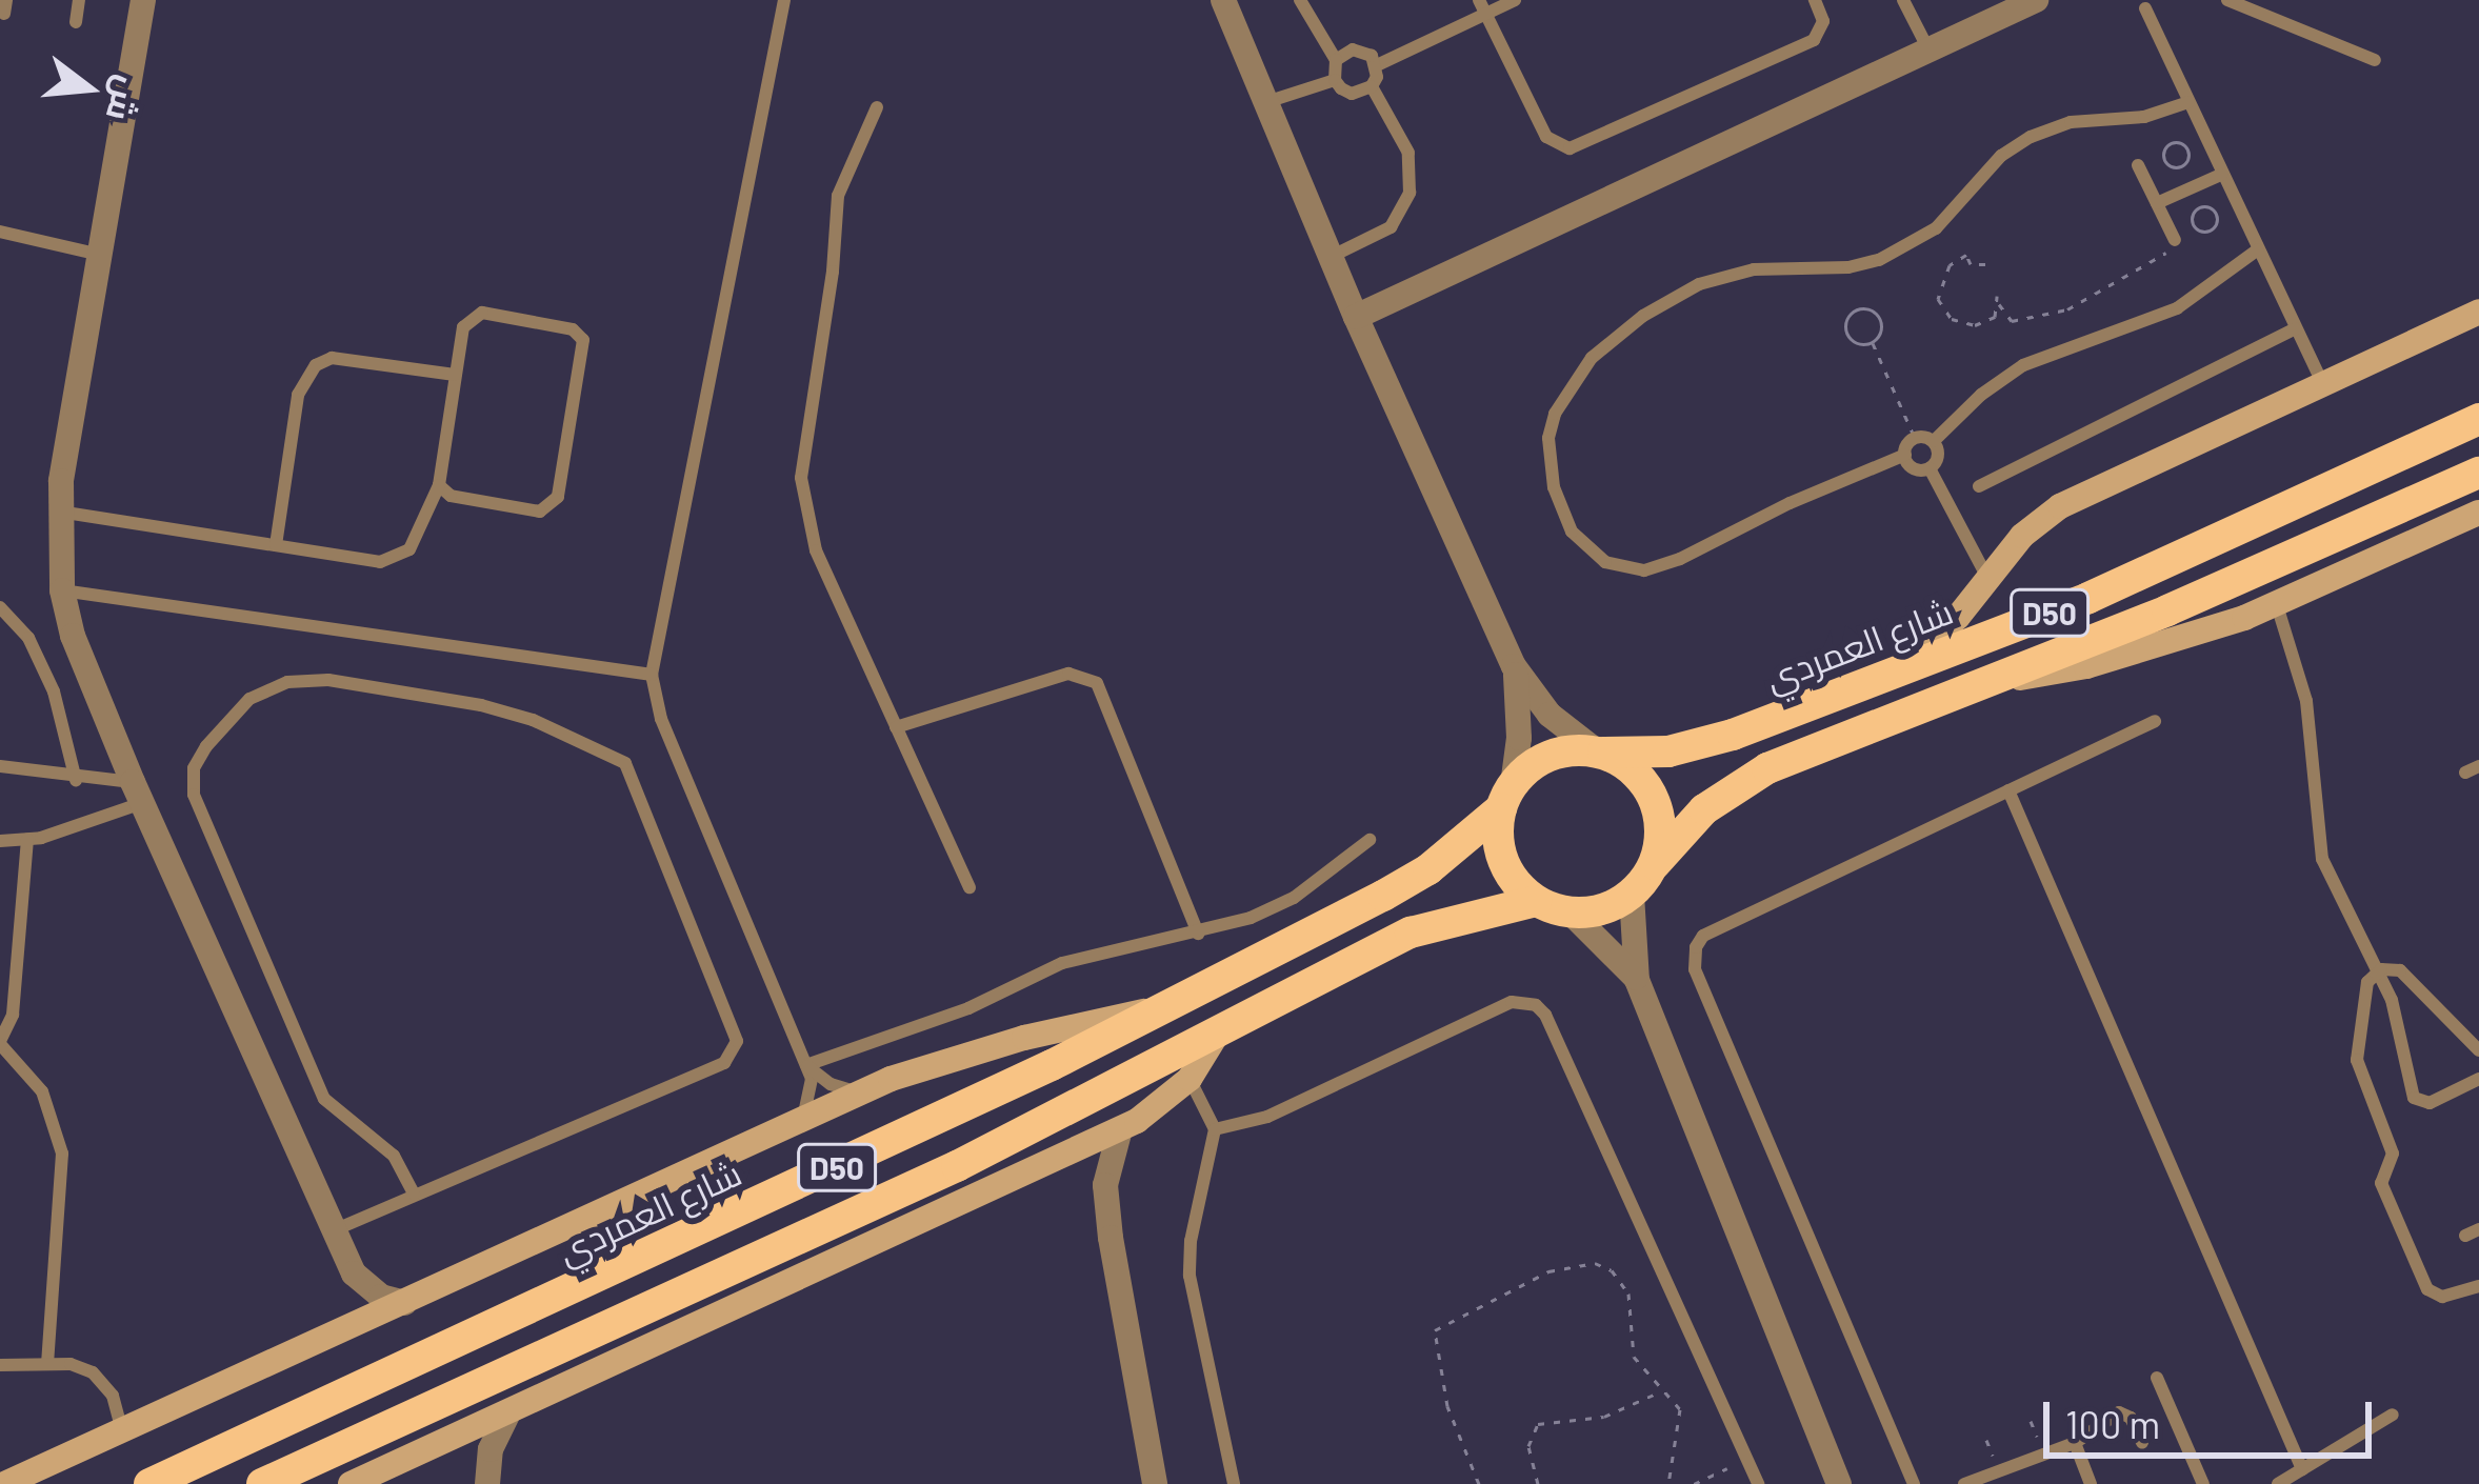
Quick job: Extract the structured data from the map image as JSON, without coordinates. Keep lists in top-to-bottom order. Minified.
{"streets":{"main road":["D50","شارع العمردي"]},"crossings":[["D50","شارع العمردي"]],"scale_bar":"100 m","north":"right"}
